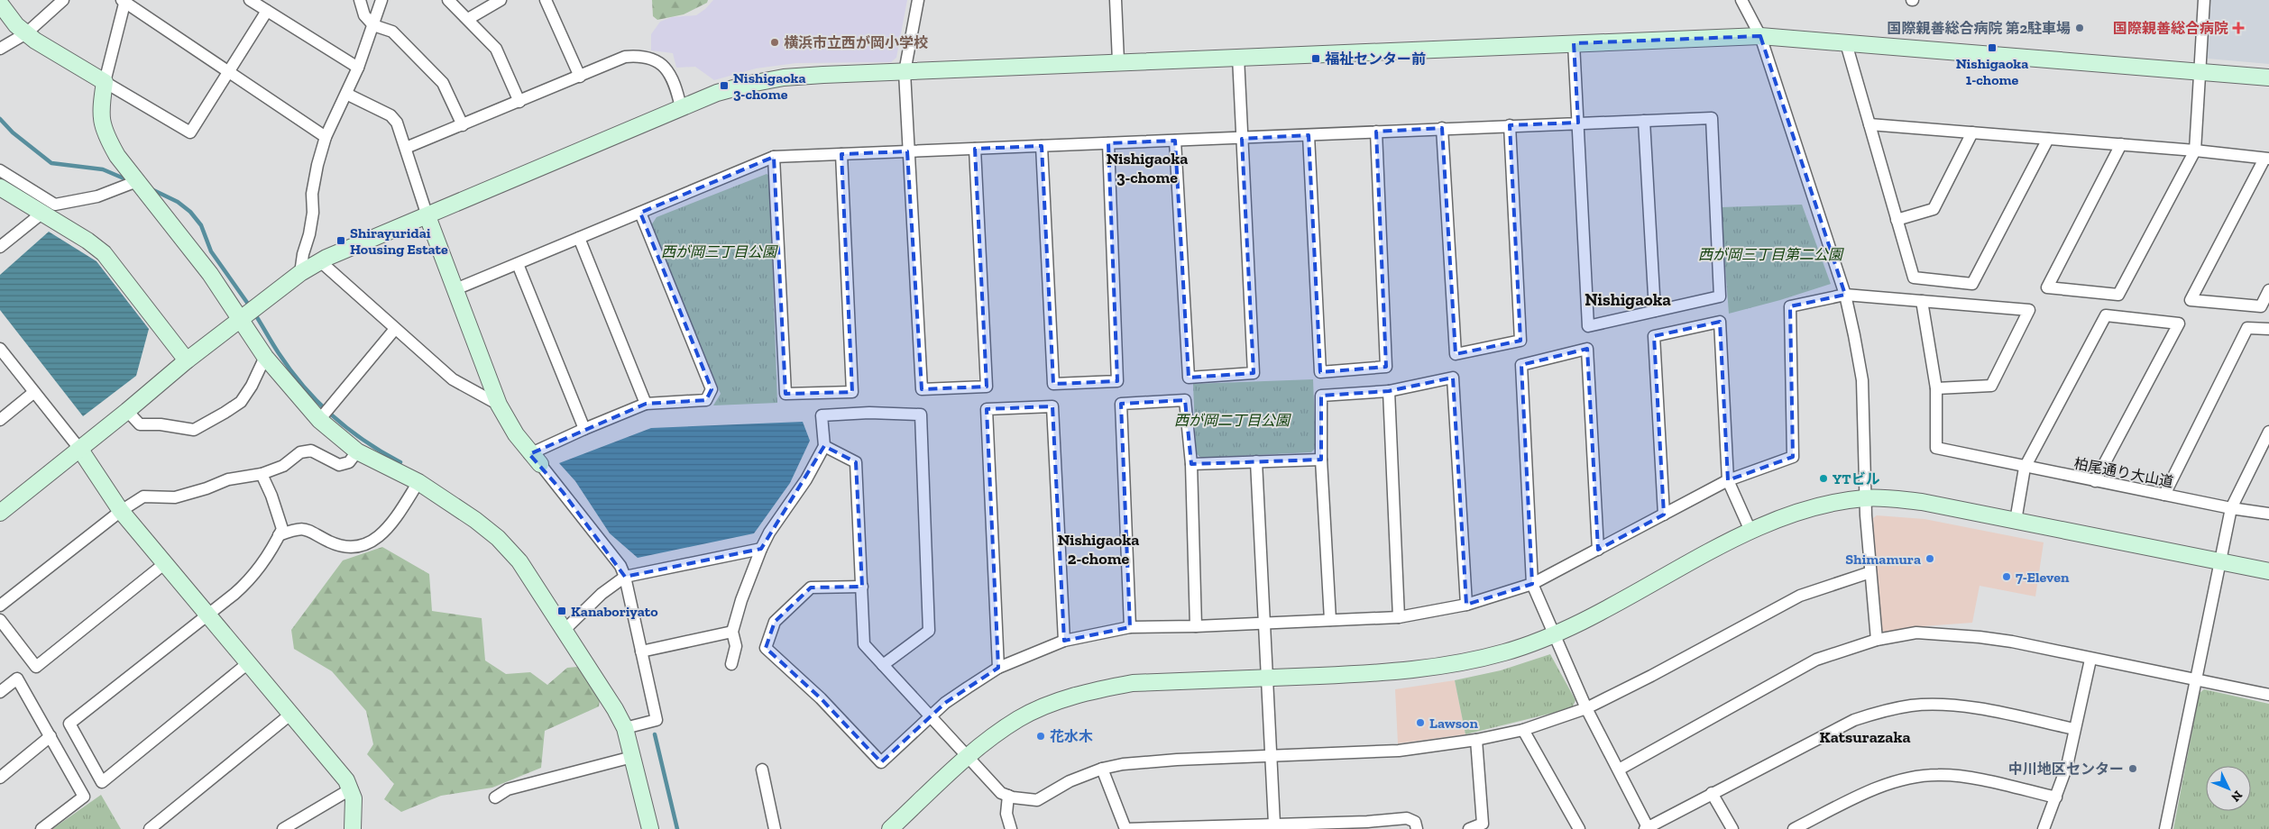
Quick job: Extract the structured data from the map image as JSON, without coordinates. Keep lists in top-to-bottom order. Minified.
{"streets":{"street":["柏尾通り大山道"]},"districts":["Nishigaoka 3-chome","Nishigaoka","Nishigaoka 2-chome","Katsurazaka"],"parks":["西が岡三丁目公園","西が岡三丁目第二公園","西が岡二丁目公園"],"places":{"other":["国際親善総合病院 第2駐車場","横浜市立西が岡小学校","YTビル","Shimamura","7-Eleven","Lawson","花水木","中川地区センター"],"health":["国際親善総合病院"],"transit":["Nishigaoka 1-chome","福祉センター前","Nishigaoka 3-chome","Shirayuridai Housing Estate","Kanaboriyato"]},"north":"bottom right"}
